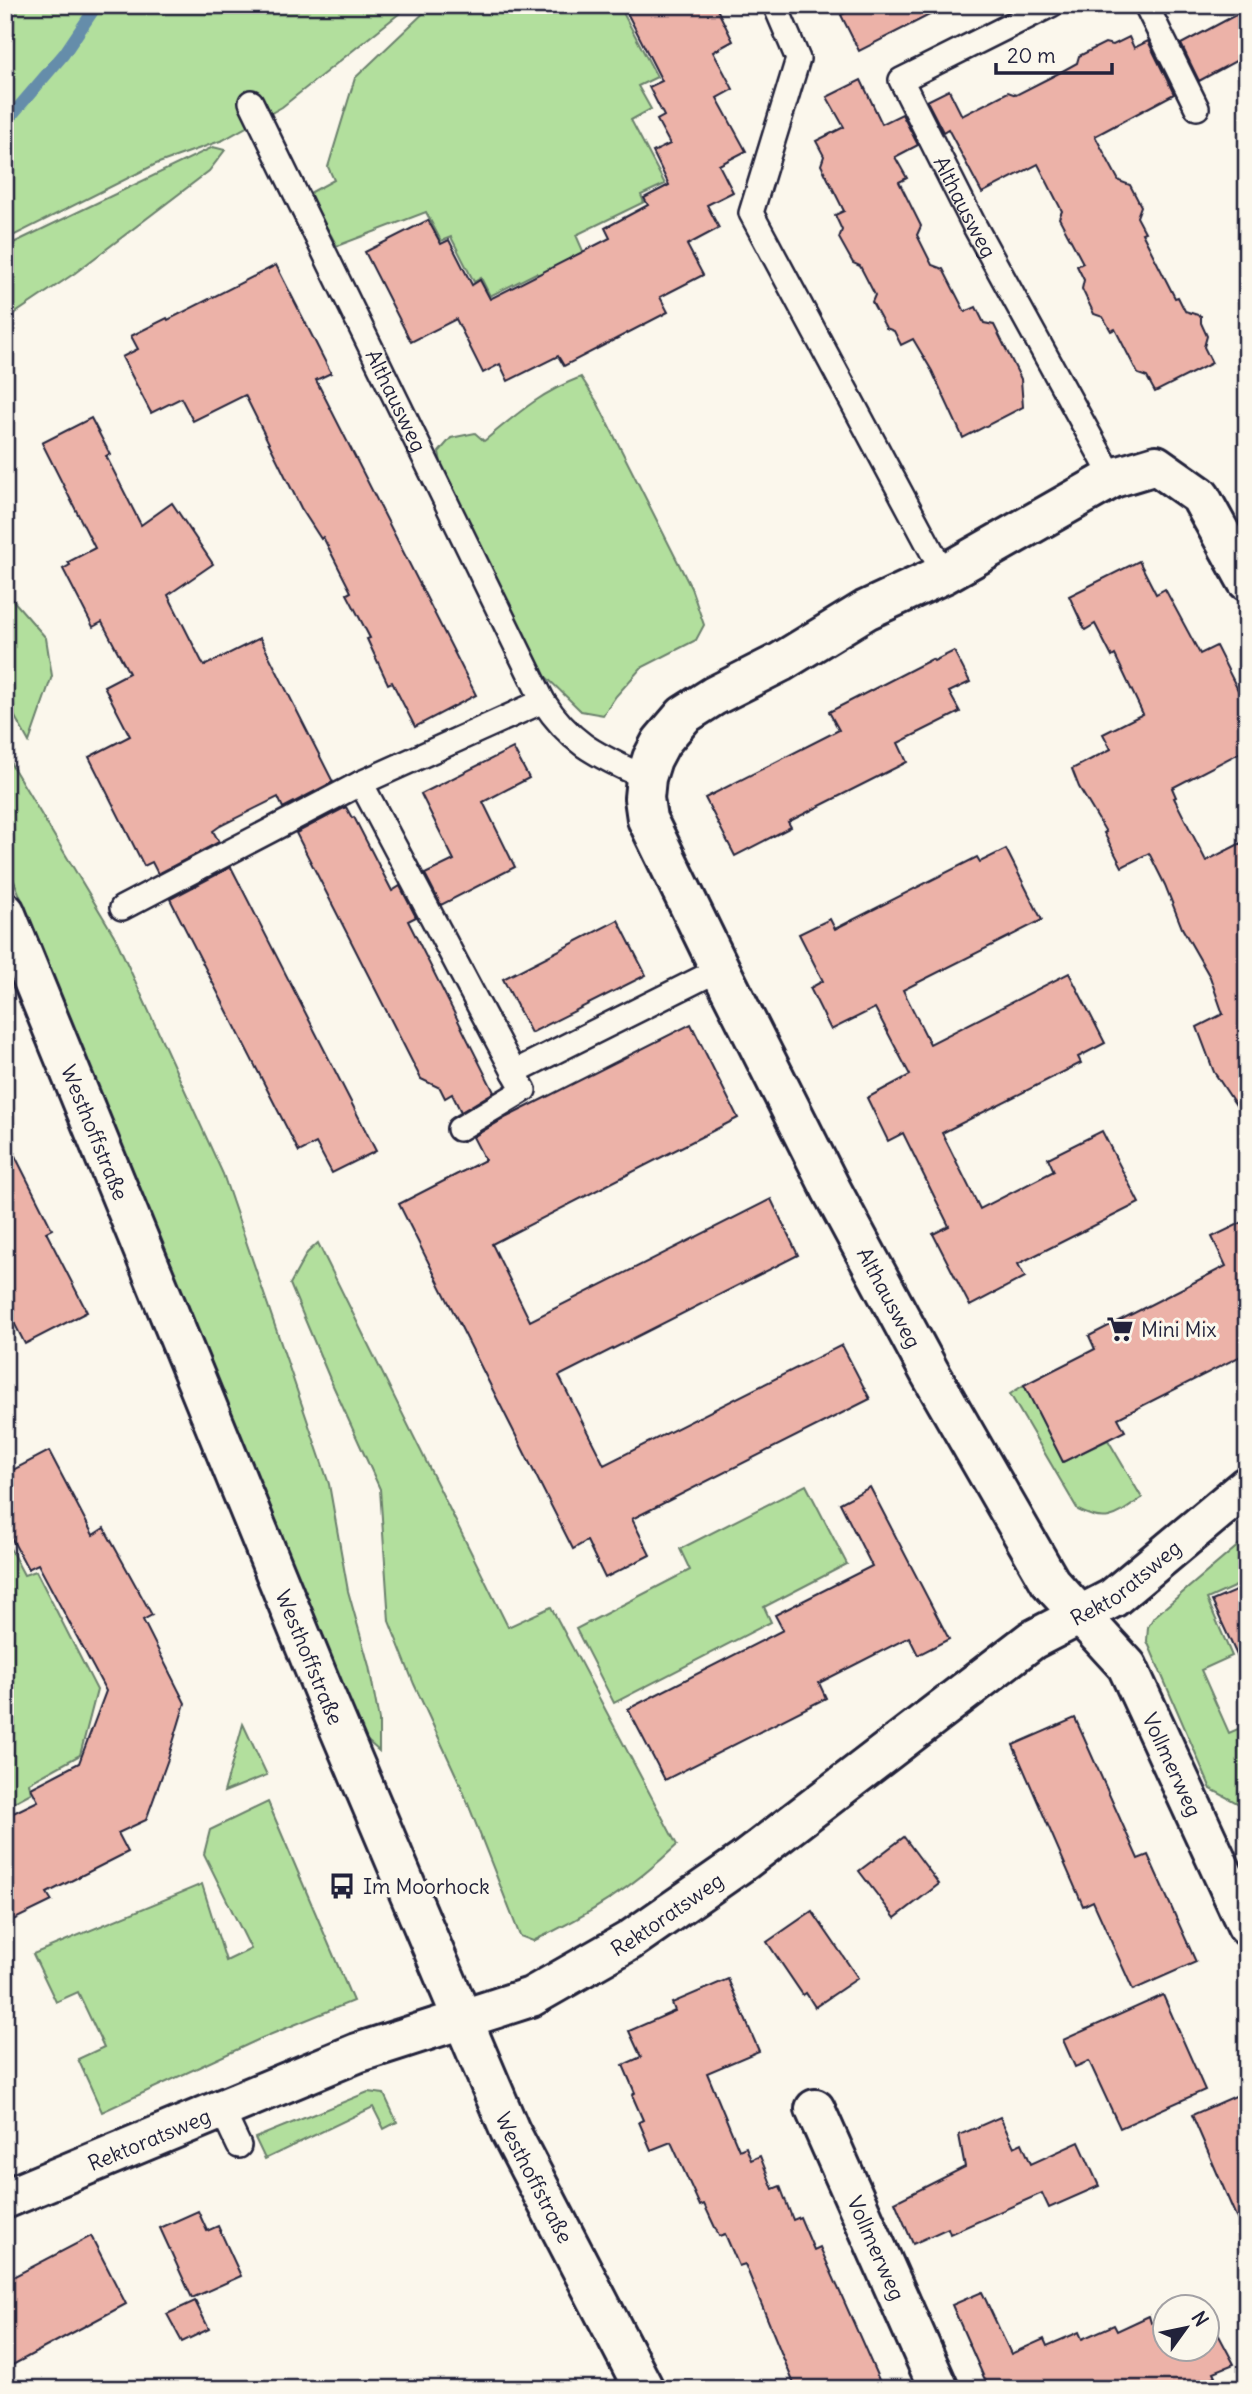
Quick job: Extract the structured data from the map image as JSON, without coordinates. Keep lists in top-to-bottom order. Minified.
{"streets":{"street":["Althausweg","Westhoffstraße","Rektoratsweg","Vollmerweg"]},"crossings":[["Althausweg","Rektoratsweg"],["Althausweg","Vollmerweg"],["Westhoffstraße","Rektoratsweg"],["Rektoratsweg","Vollmerweg"]],"places":{"supermarket":["Mini Mix"],"bus stop":["Im Moorhock"]},"scale_bar":"20 m","north":"top right"}
